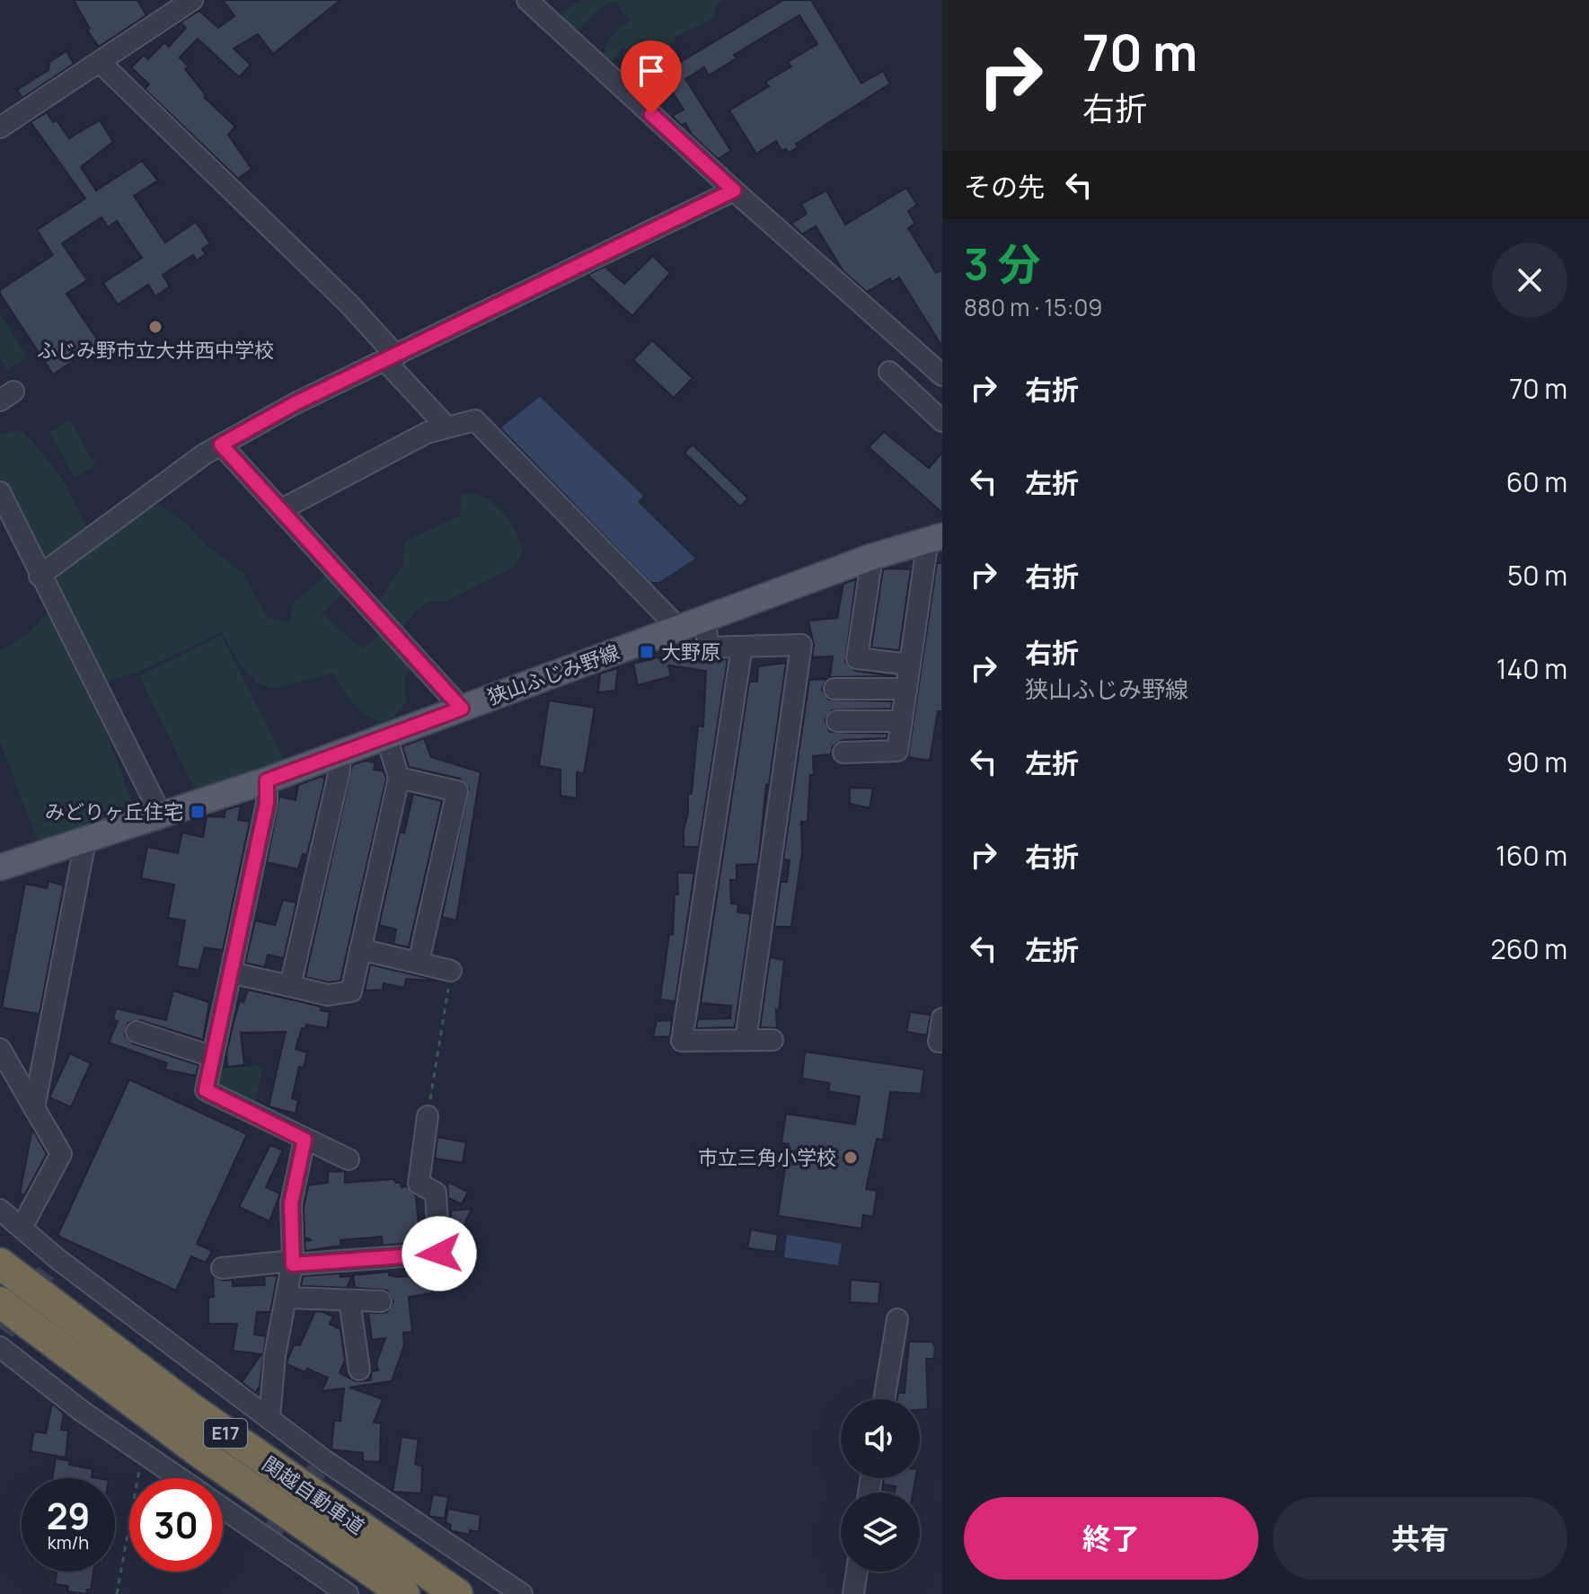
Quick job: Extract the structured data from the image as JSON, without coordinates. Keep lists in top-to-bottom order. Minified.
{"streets":{"highway":["E17","関越自動車道"],"main road":["狭山ふじみ野線"]},"places":{"other":["ふじみ野市立大井西中学校","市立三角小学校"],"transit":["大野原","みどりヶ丘住宅"]},"page":{"turn":["70 m","右折"],"then":"その先","heading":["3 分","880 m · 15:09"],"list":[{"name":"右折","value":"70 m"},{"name":"左折","value":"60 m"},{"name":"右折","value":"50 m"},{"name":"右折","note":"狭山ふじみ野線","value":"140 m"},{"name":"左折","value":"90 m"},{"name":"右折","value":"160 m"},{"name":"左折","value":"260 m"}],"speed":"29 km/h","limit":"30","buttons":["終了","共有"]}}
